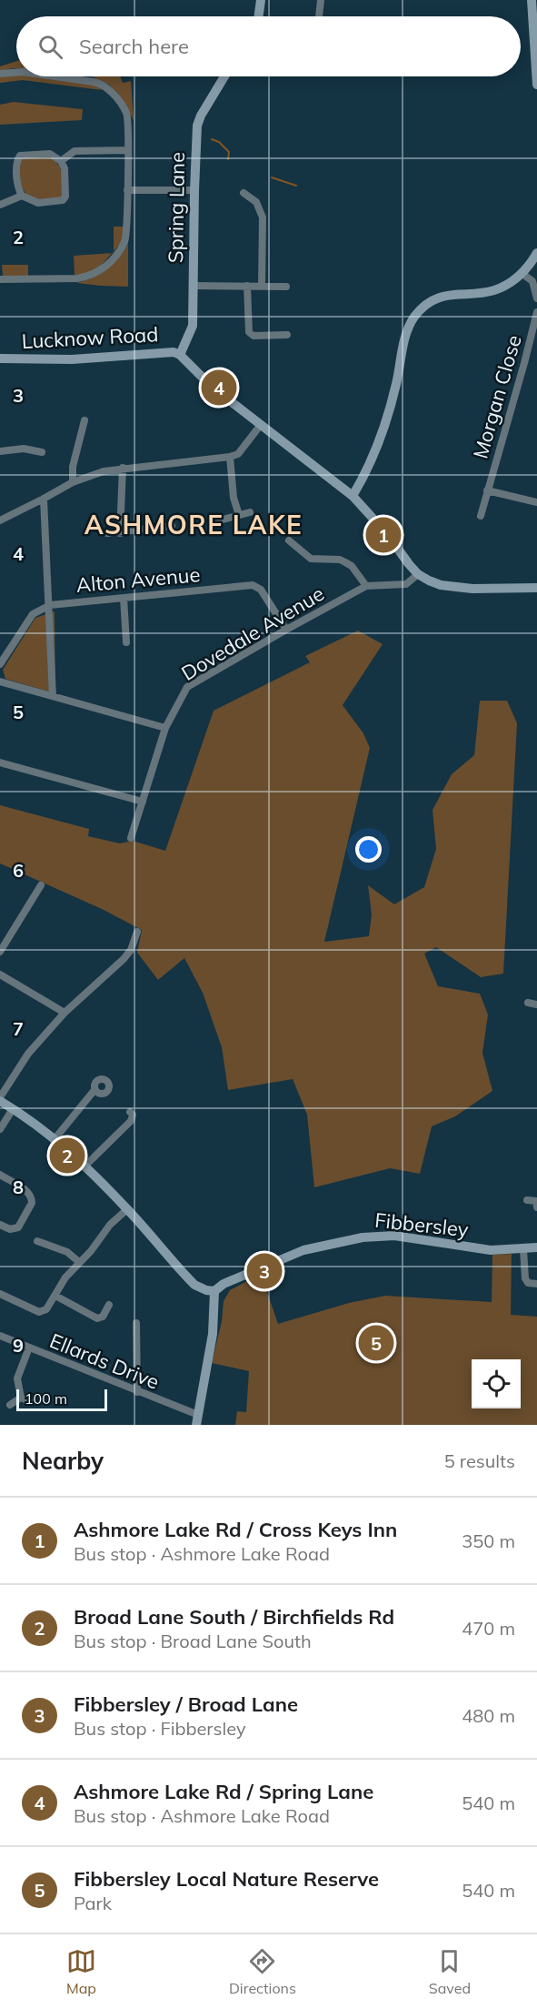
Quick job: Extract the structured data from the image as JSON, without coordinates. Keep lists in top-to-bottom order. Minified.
{"streets":{"street":["Spring Lane","Lucknow Road","Morgan Close","Alton Avenue","Dovedale Avenue","Fibbersley","Ellards Drive"]},"crossings":[["Spring Lane","Lucknow Road"],["Alton Avenue","Dovedale Avenue"]],"districts":["ASHMORE LAKE"],"scale_bar":"100 m","page":{"search":"Search here","pins":["4","1","2","3","5"],"scale":"100 m","heading":["Nearby","5 results"],"list":[{"mark":"1","name":"Ashmore Lake Rd / Cross Keys Inn","note":"Bus stop · Ashmore Lake Road","value":"350 m"},{"mark":"2","name":"Broad Lane South / Birchfields Rd","note":"Bus stop · Broad Lane South","value":"470 m"},{"mark":"3","name":"Fibbersley / Broad Lane","note":"Bus stop · Fibbersley","value":"480 m"},{"mark":"4","name":"Ashmore Lake Rd / Spring Lane","note":"Bus stop · Ashmore Lake Road","value":"540 m"},{"mark":"5","name":"Fibbersley Local Nature Reserve","note":"Park","value":"540 m"}],"nav":["Map","Directions","Saved"]},"grid":{"rows":["2","3","4","5","6","7","8","9"]}}
